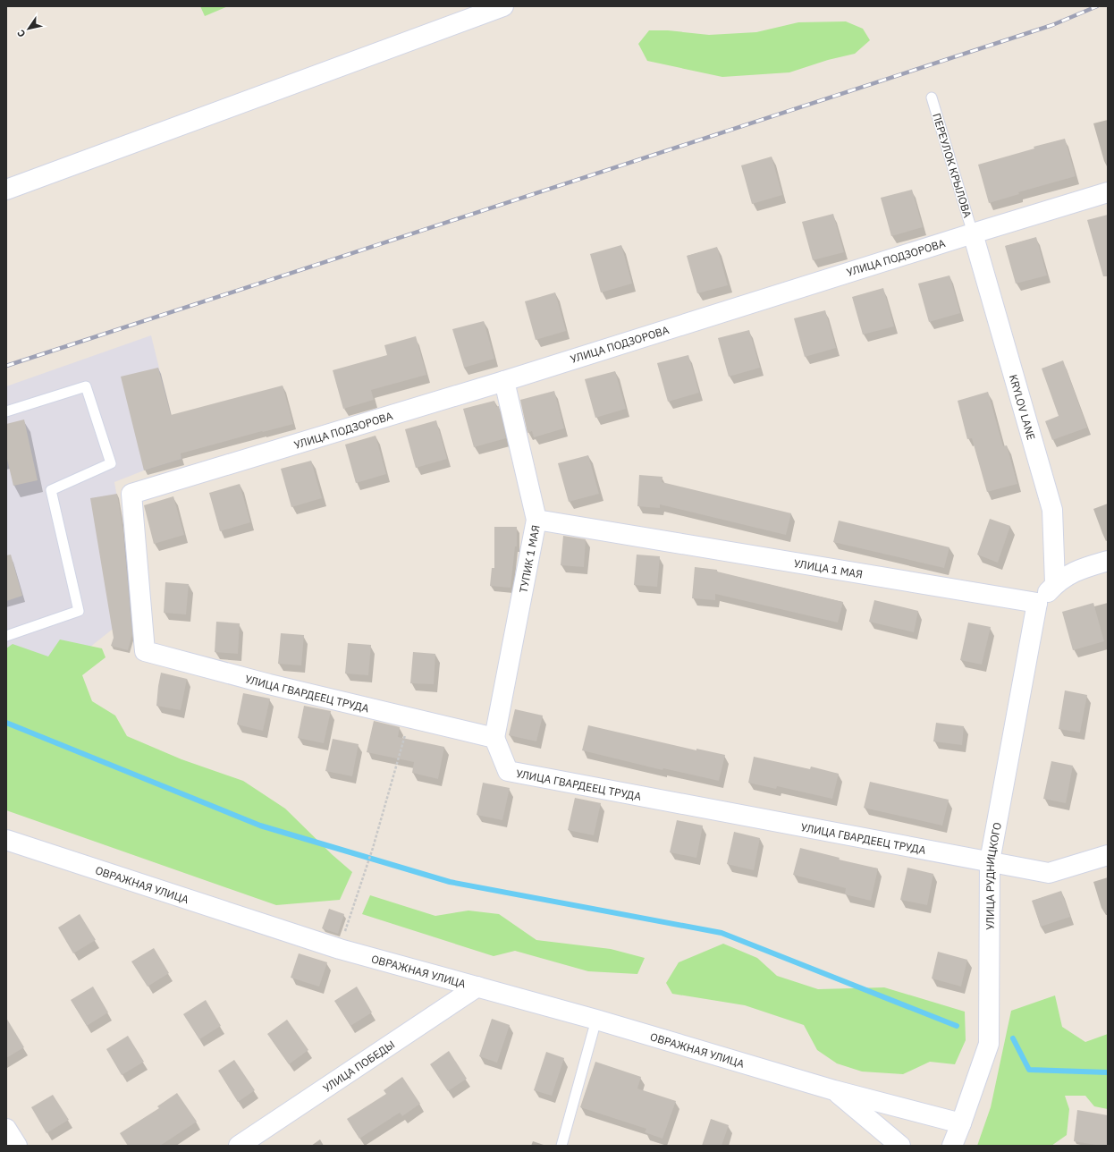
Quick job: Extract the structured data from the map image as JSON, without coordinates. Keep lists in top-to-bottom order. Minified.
{"streets":{"street":["УЛИЦА ПОДЗОРОВА","KRYLOV LANE","ТУПИК 1 МАЯ","УЛИЦА 1 МАЯ","УЛИЦА ГВАРДЕЕЦ ТРУДА","УЛИЦА РУДНИЦКОГО","ОВРАЖНАЯ УЛИЦА","УЛИЦА ПОБЕДЫ"],"lane":["ПЕРЕУЛОК КРЫЛОВА"]},"crossings":[["ПЕРЕУЛОК КРЫЛОВА","УЛИЦА ПОДЗОРОВА"],["ПЕРЕУЛОК КРЫЛОВА","KRYLOV LANE"],["УЛИЦА ПОДЗОРОВА","KRYLOV LANE"],["УЛИЦА ПОДЗОРОВА","ТУПИК 1 МАЯ"],["УЛИЦА ПОДЗОРОВА","УЛИЦА ГВАРДЕЕЦ ТРУДА"],["ТУПИК 1 МАЯ","УЛИЦА 1 МАЯ"],["ТУПИК 1 МАЯ","УЛИЦА ГВАРДЕЕЦ ТРУДА"],["УЛИЦА 1 МАЯ","УЛИЦА РУДНИЦКОГО"],["УЛИЦА ГВАРДЕЕЦ ТРУДА","УЛИЦА РУДНИЦКОГО"],["УЛИЦА РУДНИЦКОГО","ОВРАЖНАЯ УЛИЦА"],["ОВРАЖНАЯ УЛИЦА","УЛИЦА ПОБЕДЫ"]],"north":"bottom left"}
